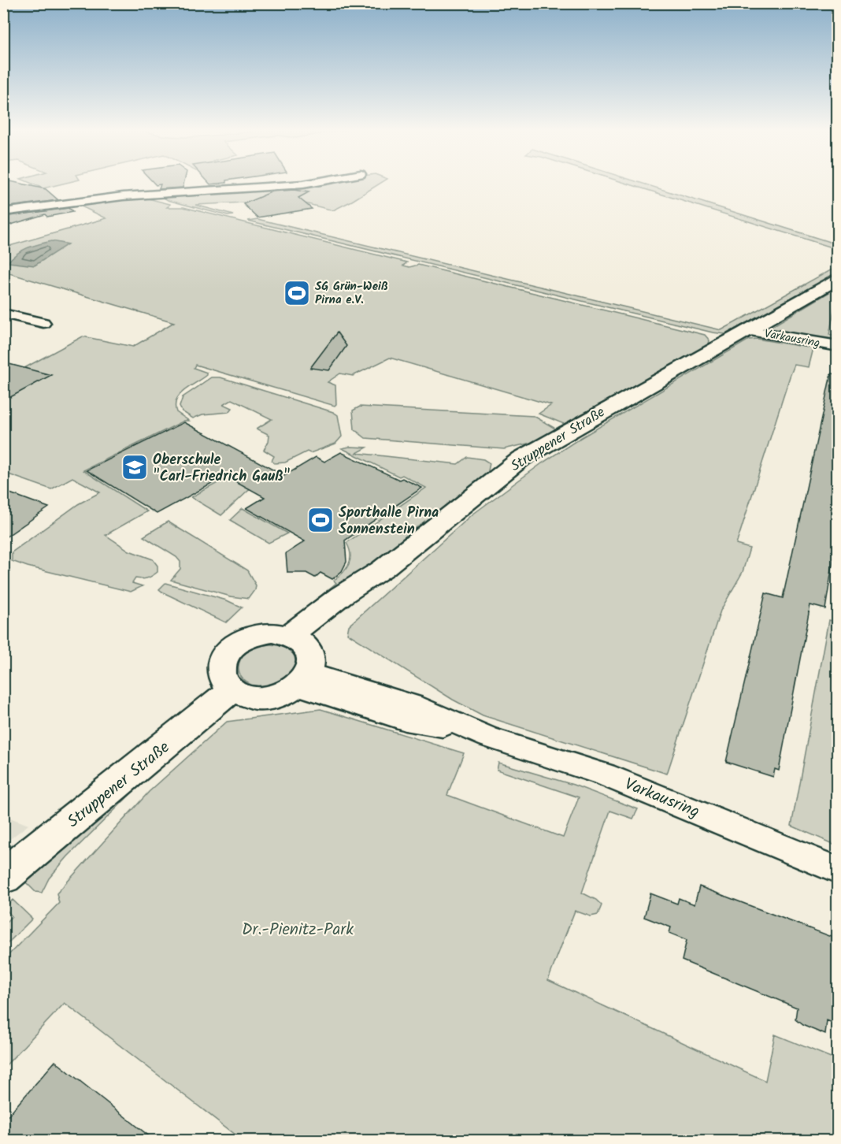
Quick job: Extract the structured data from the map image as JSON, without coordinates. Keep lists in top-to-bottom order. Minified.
{"streets":{"main road":["Struppener Straße"],"street":["Varkausring"]},"crossings":[["Varkausring","Struppener Straße"]],"parks":["Dr.-Pienitz-Park"],"places":{"sports":["SG Grün-Weiß Pirna e.V.","Sporthalle Pirna Sonnenstein"],"school or university":["Oberschule \"Carl-Friedrich Gauß\""]}}
